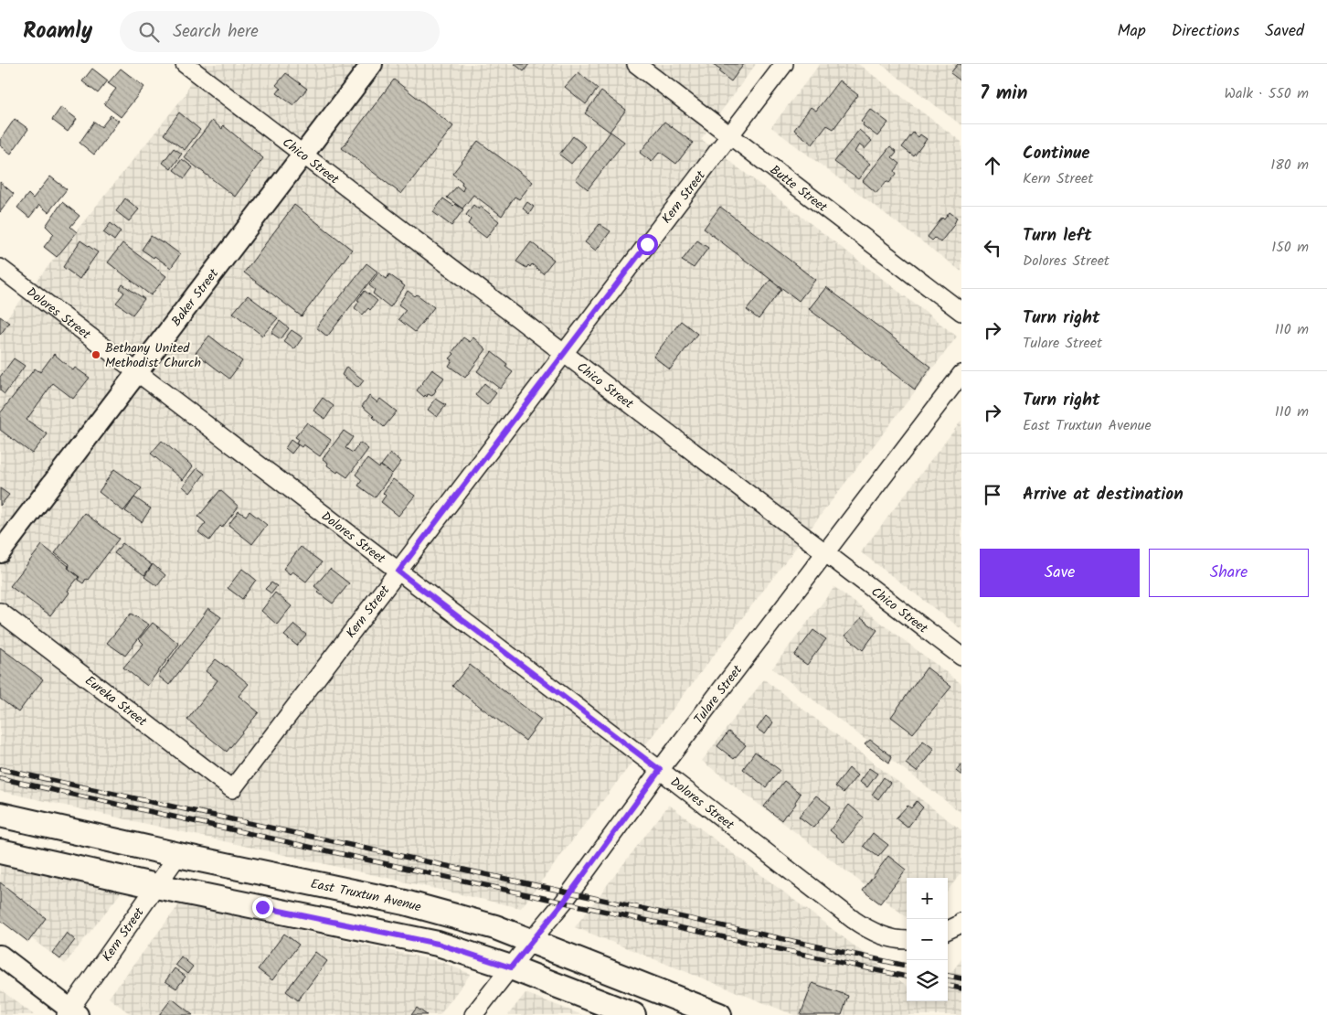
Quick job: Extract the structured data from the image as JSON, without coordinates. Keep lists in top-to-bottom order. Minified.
{"streets":{"main road":["East Truxtun Avenue"],"street":["Chico Street","Butte Street","Kern Street","Baker Street","Dolores Street","Tulare Street","Eureka Street"]},"crossings":[["Chico Street","Kern Street"],["Chico Street","Baker Street"],["Chico Street","Tulare Street"],["Butte Street","Kern Street"],["Kern Street","Dolores Street"],["Kern Street","Eureka Street"],["Kern Street","East Truxtun Avenue"],["Baker Street","Dolores Street"],["Dolores Street","Tulare Street"],["Tulare Street","East Truxtun Avenue"]],"places":["Bethany United Methodist Church"],"page":{"header":"Roamly","search":"Search here","nav":["Map","Directions","Saved"],"heading":["7 min","Walk · 550 m"],"list":[["Continue","Kern Street","180 m"],["Turn left","Dolores Street","150 m"],["Turn right","Tulare Street","110 m"],["Turn right","East Truxtun Avenue","110 m"],"Arrive at destination"],"buttons":["Save","Share"],"map_buttons":["+","−"]}}
